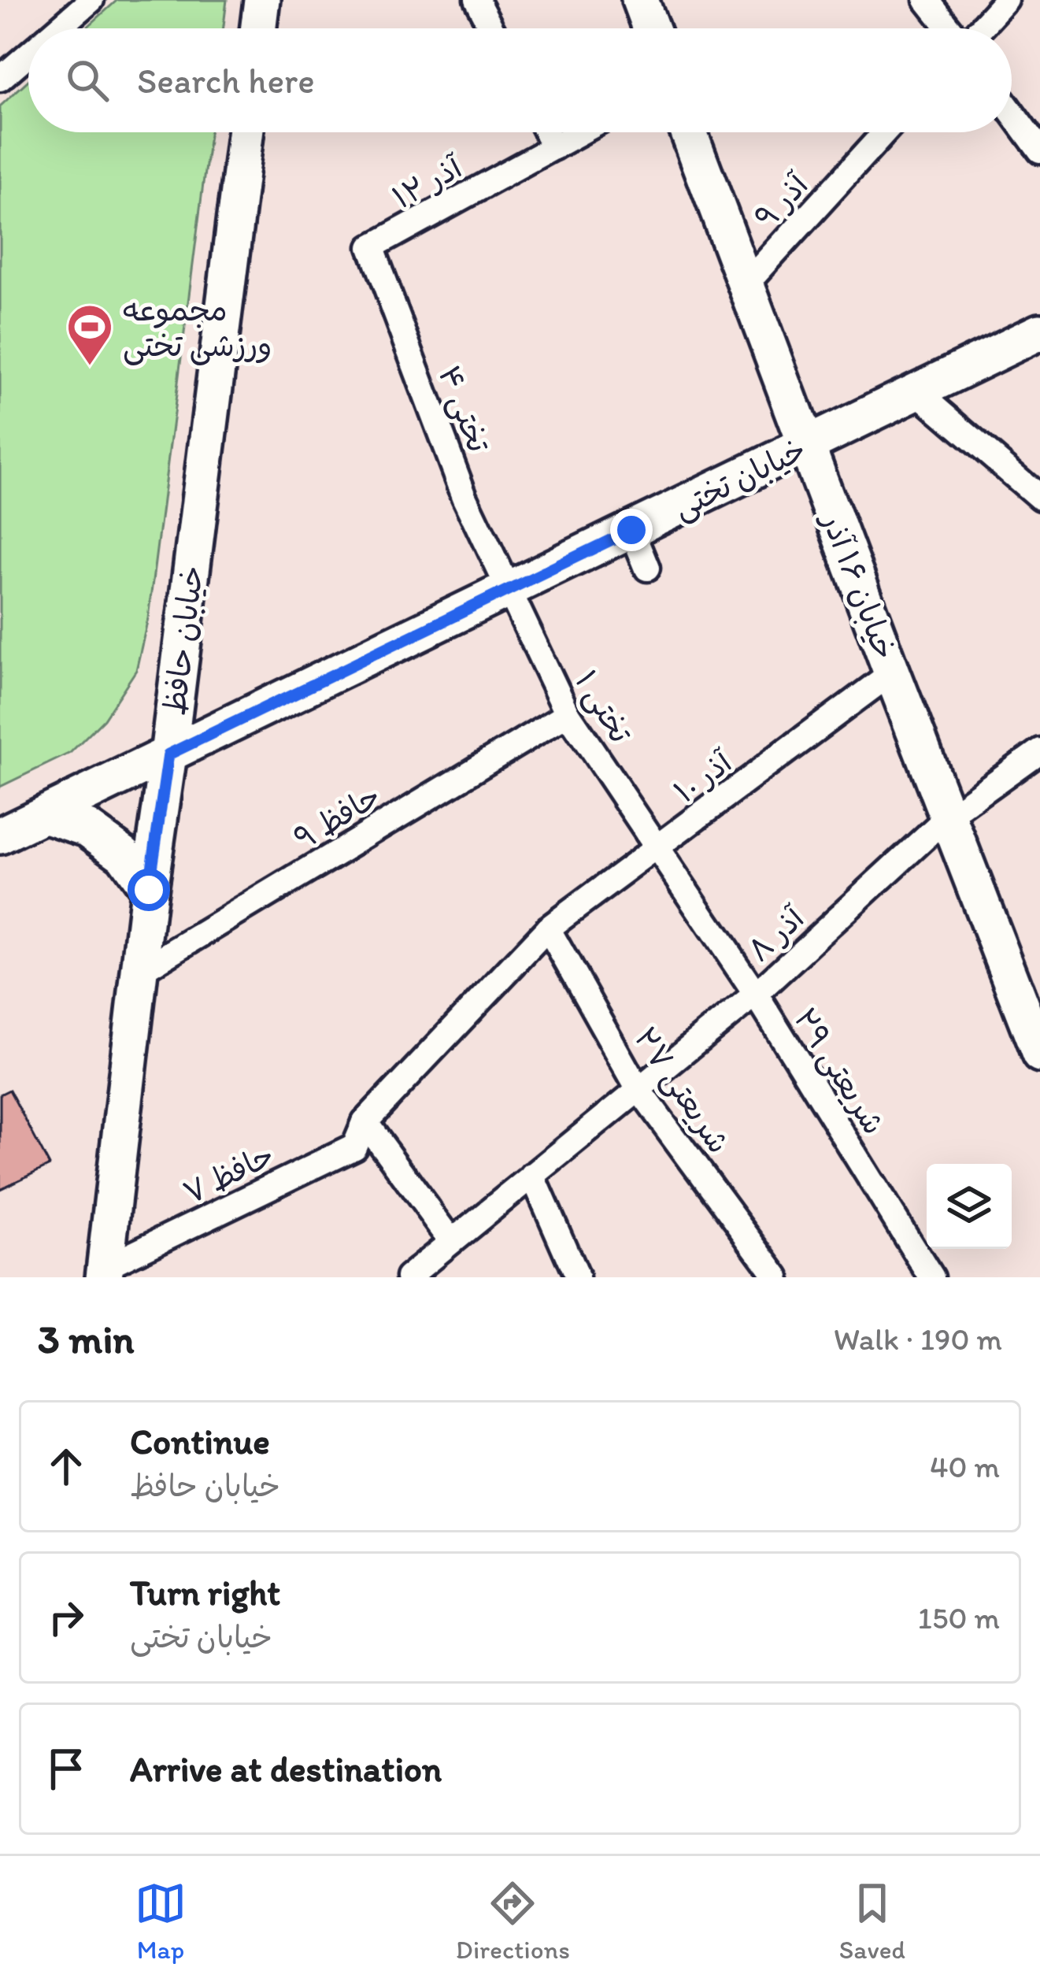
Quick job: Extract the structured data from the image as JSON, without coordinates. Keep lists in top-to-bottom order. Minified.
{"streets":{"street":["آذر ۱۲","آذر ۹","تختی ۴","خیابان تختی","خیابان ۱۶ آذر","خیابان حافظ","تختی ۱","آذر ۱۰","حافظ ۹","آذر ۸","شریعتی ۲۹","شریعتی ۲۷","حافظ ۷"]},"crossings":[["آذر ۱۲","تختی ۴"],["آذر ۹","خیابان ۱۶ آذر"],["تختی ۴","خیابان تختی"],["تختی ۴","تختی ۱"],["خیابان تختی","خیابان ۱۶ آذر"],["خیابان تختی","خیابان حافظ"],["خیابان تختی","تختی ۱"],["خیابان ۱۶ آذر","آذر ۱۰"],["خیابان ۱۶ آذر","آذر ۸"],["خیابان حافظ","حافظ ۹"],["خیابان حافظ","حافظ ۷"],["تختی ۱","آذر ۱۰"],["تختی ۱","حافظ ۹"],["تختی ۱","آذر ۸"],["تختی ۱","شریعتی ۲۹"],["آذر ۱۰","شریعتی ۲۷"],["آذر ۱۰","حافظ ۷"],["آذر ۸","شریعتی ۲۹"],["آذر ۸","شریعتی ۲۷"],["شریعتی ۲۷","حافظ ۷"]],"places":{"sports":["مجموعه ورزشی تختی"]},"page":{"search":"Search here","heading":["3 min","Walk · 190 m"],"list":[["Continue","خیابان حافظ","40 m"],["Turn right","خیابان تختی","150 m"],"Arrive at destination"],"nav":["Map","Directions","Saved"]}}
